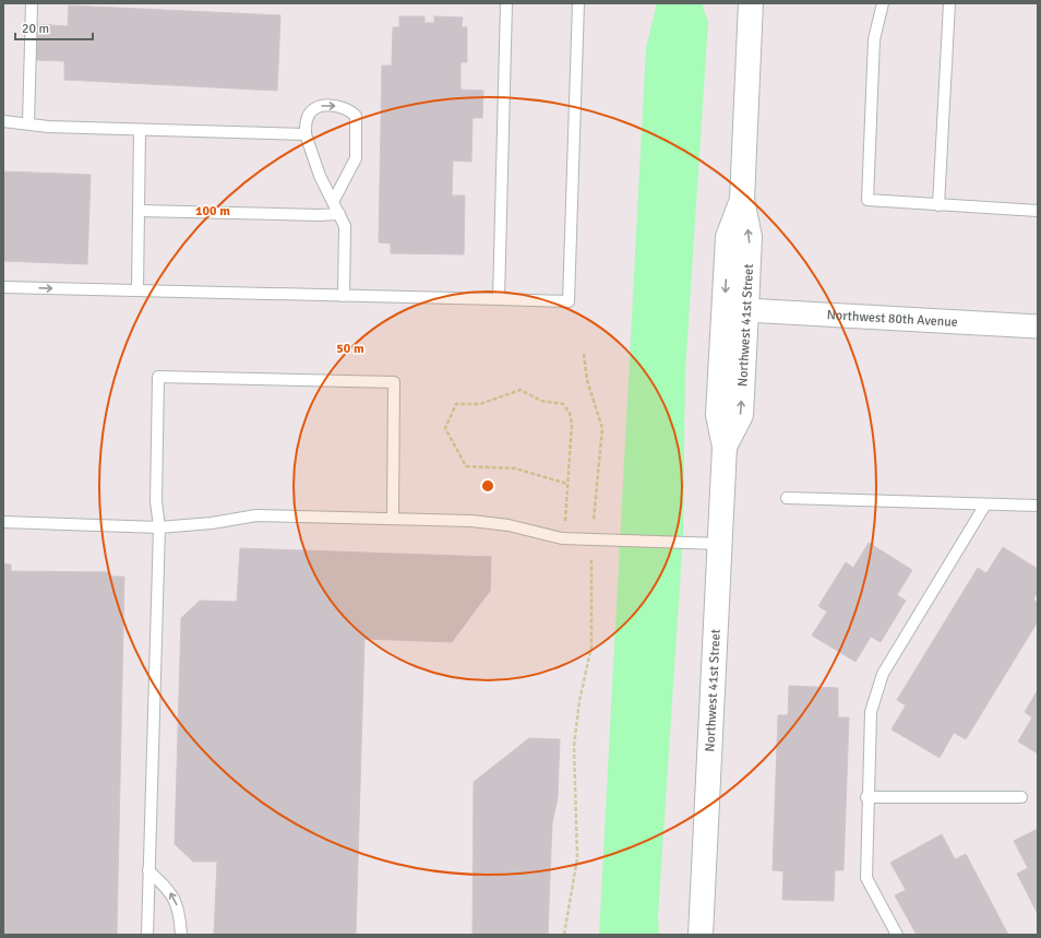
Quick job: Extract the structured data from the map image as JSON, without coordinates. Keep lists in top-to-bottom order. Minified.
{"streets":{"street":["Northwest 80th Avenue","Northwest 41st Street"]},"crossings":[["Northwest 80th Avenue","Northwest 41st Street"]],"scale_bar":"20 m","rings":["100 m","50 m"]}
